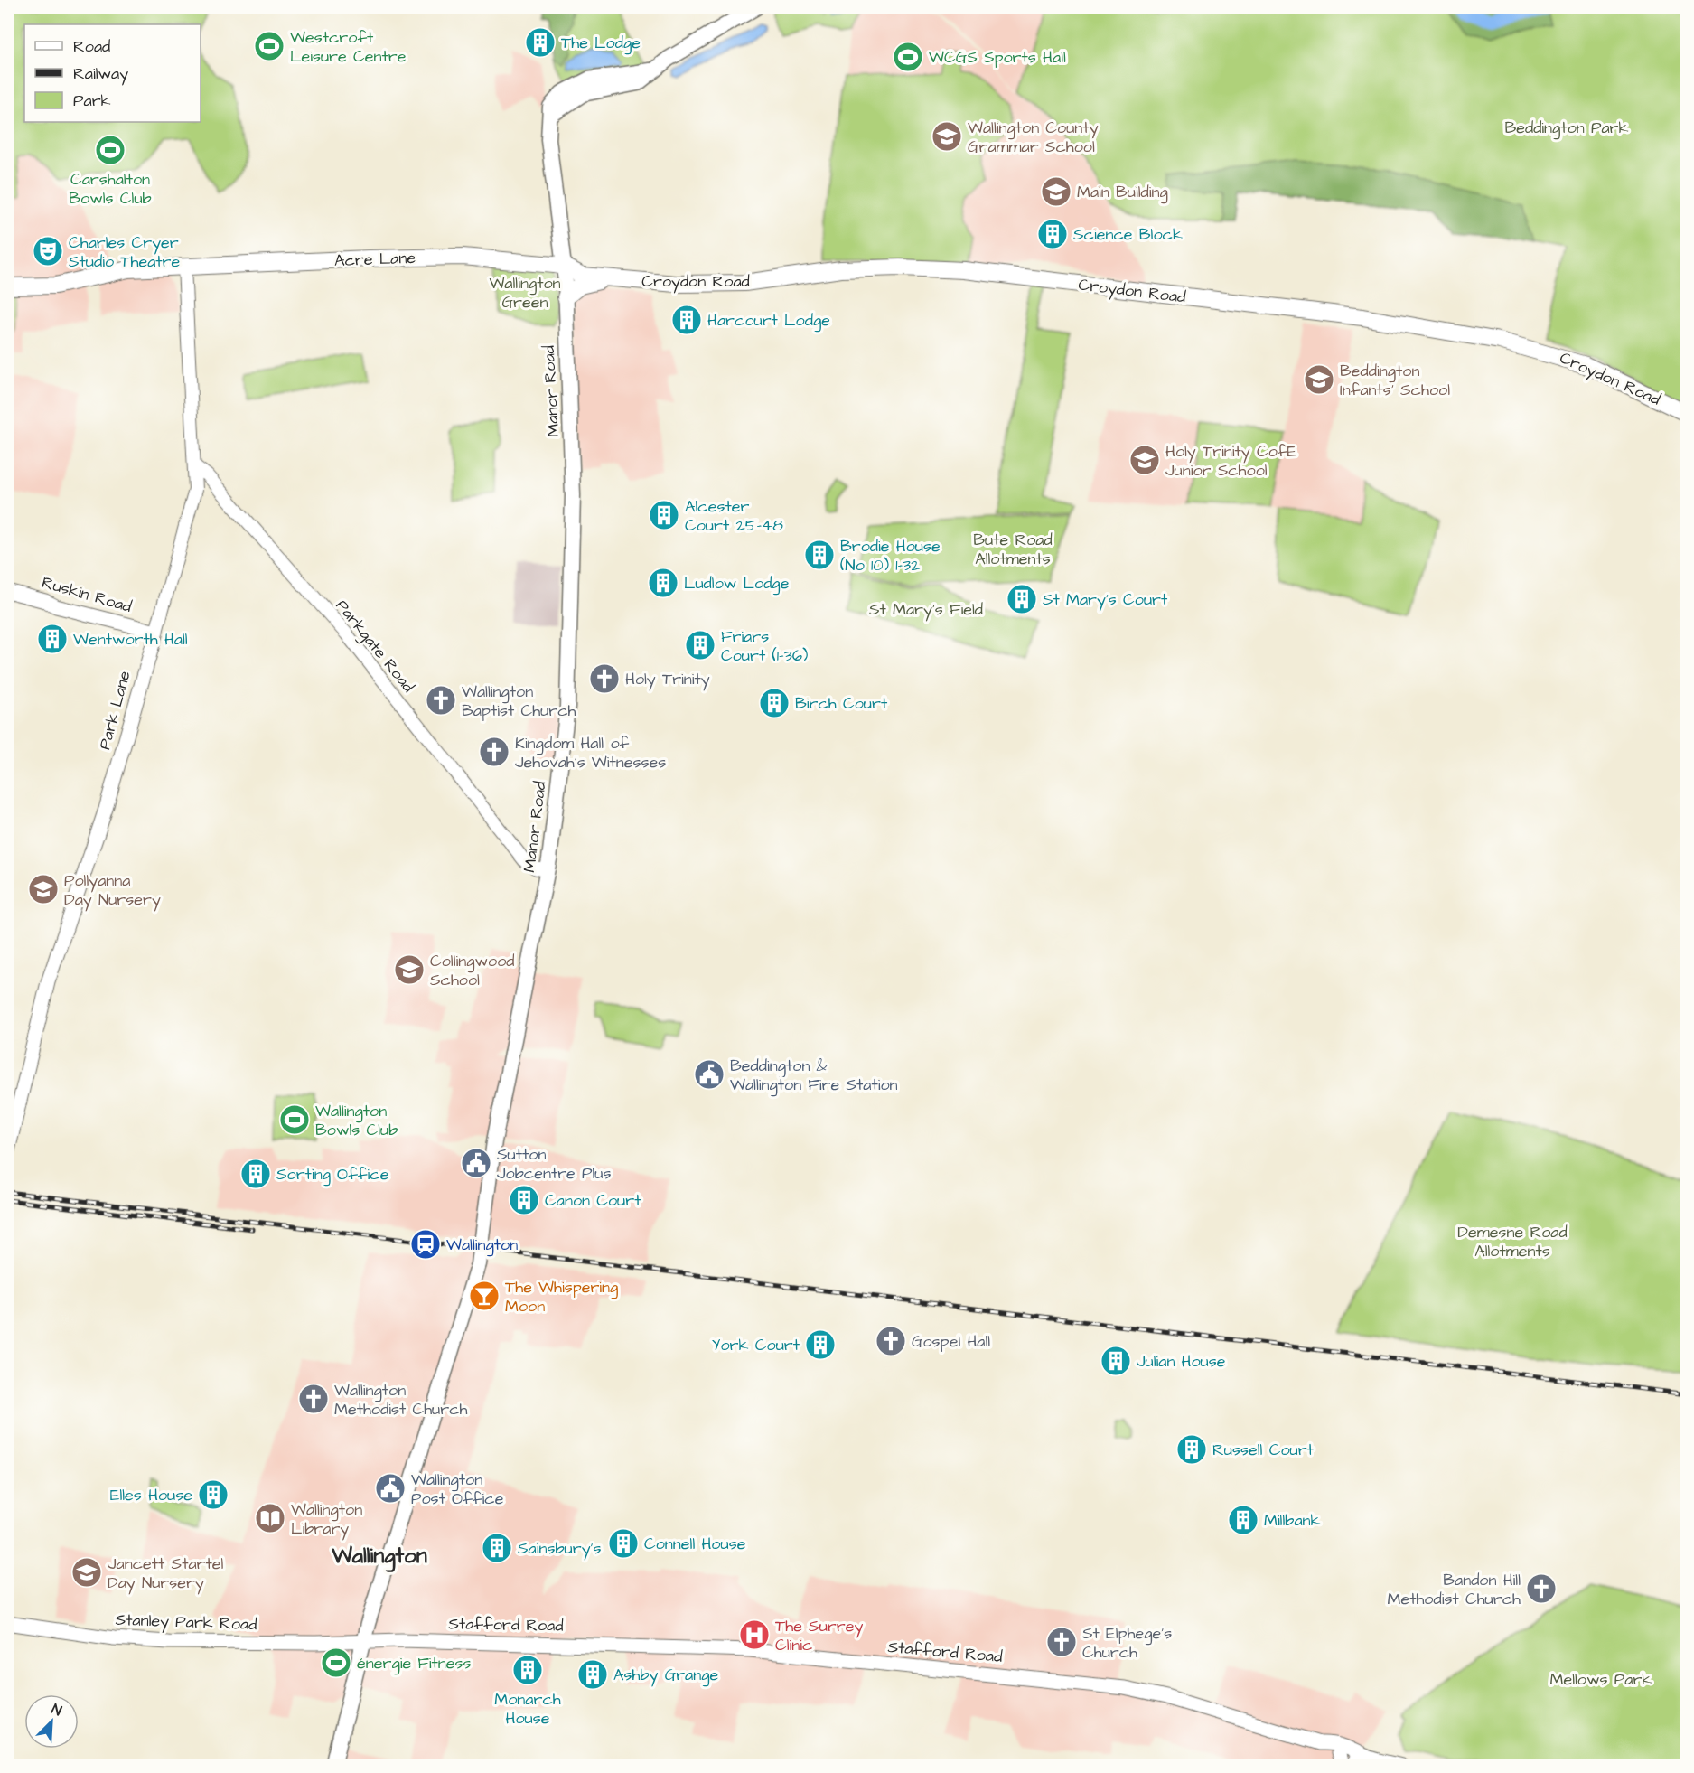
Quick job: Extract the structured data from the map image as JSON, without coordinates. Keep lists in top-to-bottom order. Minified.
{"streets":{"highway":["Acre Lane","Croydon Road"],"main road":["Manor Road","Ruskin Road","Park Lane","Stanley Park Road","Stafford Road"],"street":["Parkgate Road"]},"crossings":[["Acre Lane","Croydon Road"],["Acre Lane","Manor Road"],["Acre Lane","Park Lane"],["Croydon Road","Manor Road"],["Manor Road","Parkgate Road"],["Manor Road","Stanley Park Road"],["Manor Road","Stafford Road"],["Ruskin Road","Park Lane"],["Parkgate Road","Park Lane"],["Stanley Park Road","Stafford Road"]],"districts":["Wallington"],"parks":["Beddington Park","Wallington Green","Bute Road Allotments","St Mary's Field","Demesne Road Allotments","Mellows Park"],"places":{"building":["The Lodge","Science Block","Harcourt Lodge","Alcester Court 25-48","Brodie House (No 10) 1-32","Ludlow Lodge","St Mary's Court","Wentworth Hall","Friars Court (1-36)","Birch Court","Sorting Office","Canon Court","York Court","Julian House","Russell Court","Elles House","Millbank","Connell House","Sainsbury's","Monarch House","Ashby Grange"],"sports":["Westcroft Leisure Centre","WCGS Sports Hall","Carshalton Bowls Club","Wallington Bowls Club","énergie Fitness"],"school or university":["Wallington County Grammar School","Main Building","Beddington Infants' School","Holy Trinity CofE Junior School","Pollyanna Day Nursery","Collingwood School","Jancett Startel Day Nursery"],"theatre":["Charles Cryer Studio Theatre"],"church":["Holy Trinity","Wallington Baptist Church","Kingdom Hall of Jehovah's Witnesses","Gospel Hall","Wallington Methodist Church","Bandon Hill Methodist Church","St Elphege's Church"],"public building":["Beddington & Wallington Fire Station","Sutton Jobcentre Plus","Wallington Post Office"],"station":["Wallington"],"bar":["The Whispering Moon"],"library":["Wallington Library"],"hospital":["The Surrey Clinic"]},"legend":["Road","Railway","Park"],"north":"top right"}
